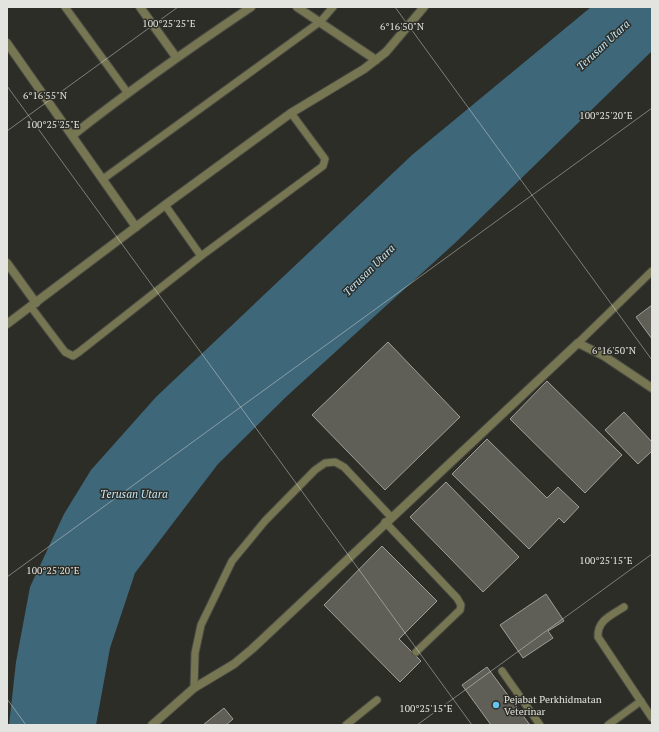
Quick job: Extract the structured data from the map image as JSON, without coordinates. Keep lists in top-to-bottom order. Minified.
{"water":["Terusan Utara"],"places":["Pejabat Perkhidmatan Veterinar"],"coordinates":["100°25'25\"E","6°16'50\"N","6°16'55\"N","100°25'20\"E","100°25'15\"E"]}
